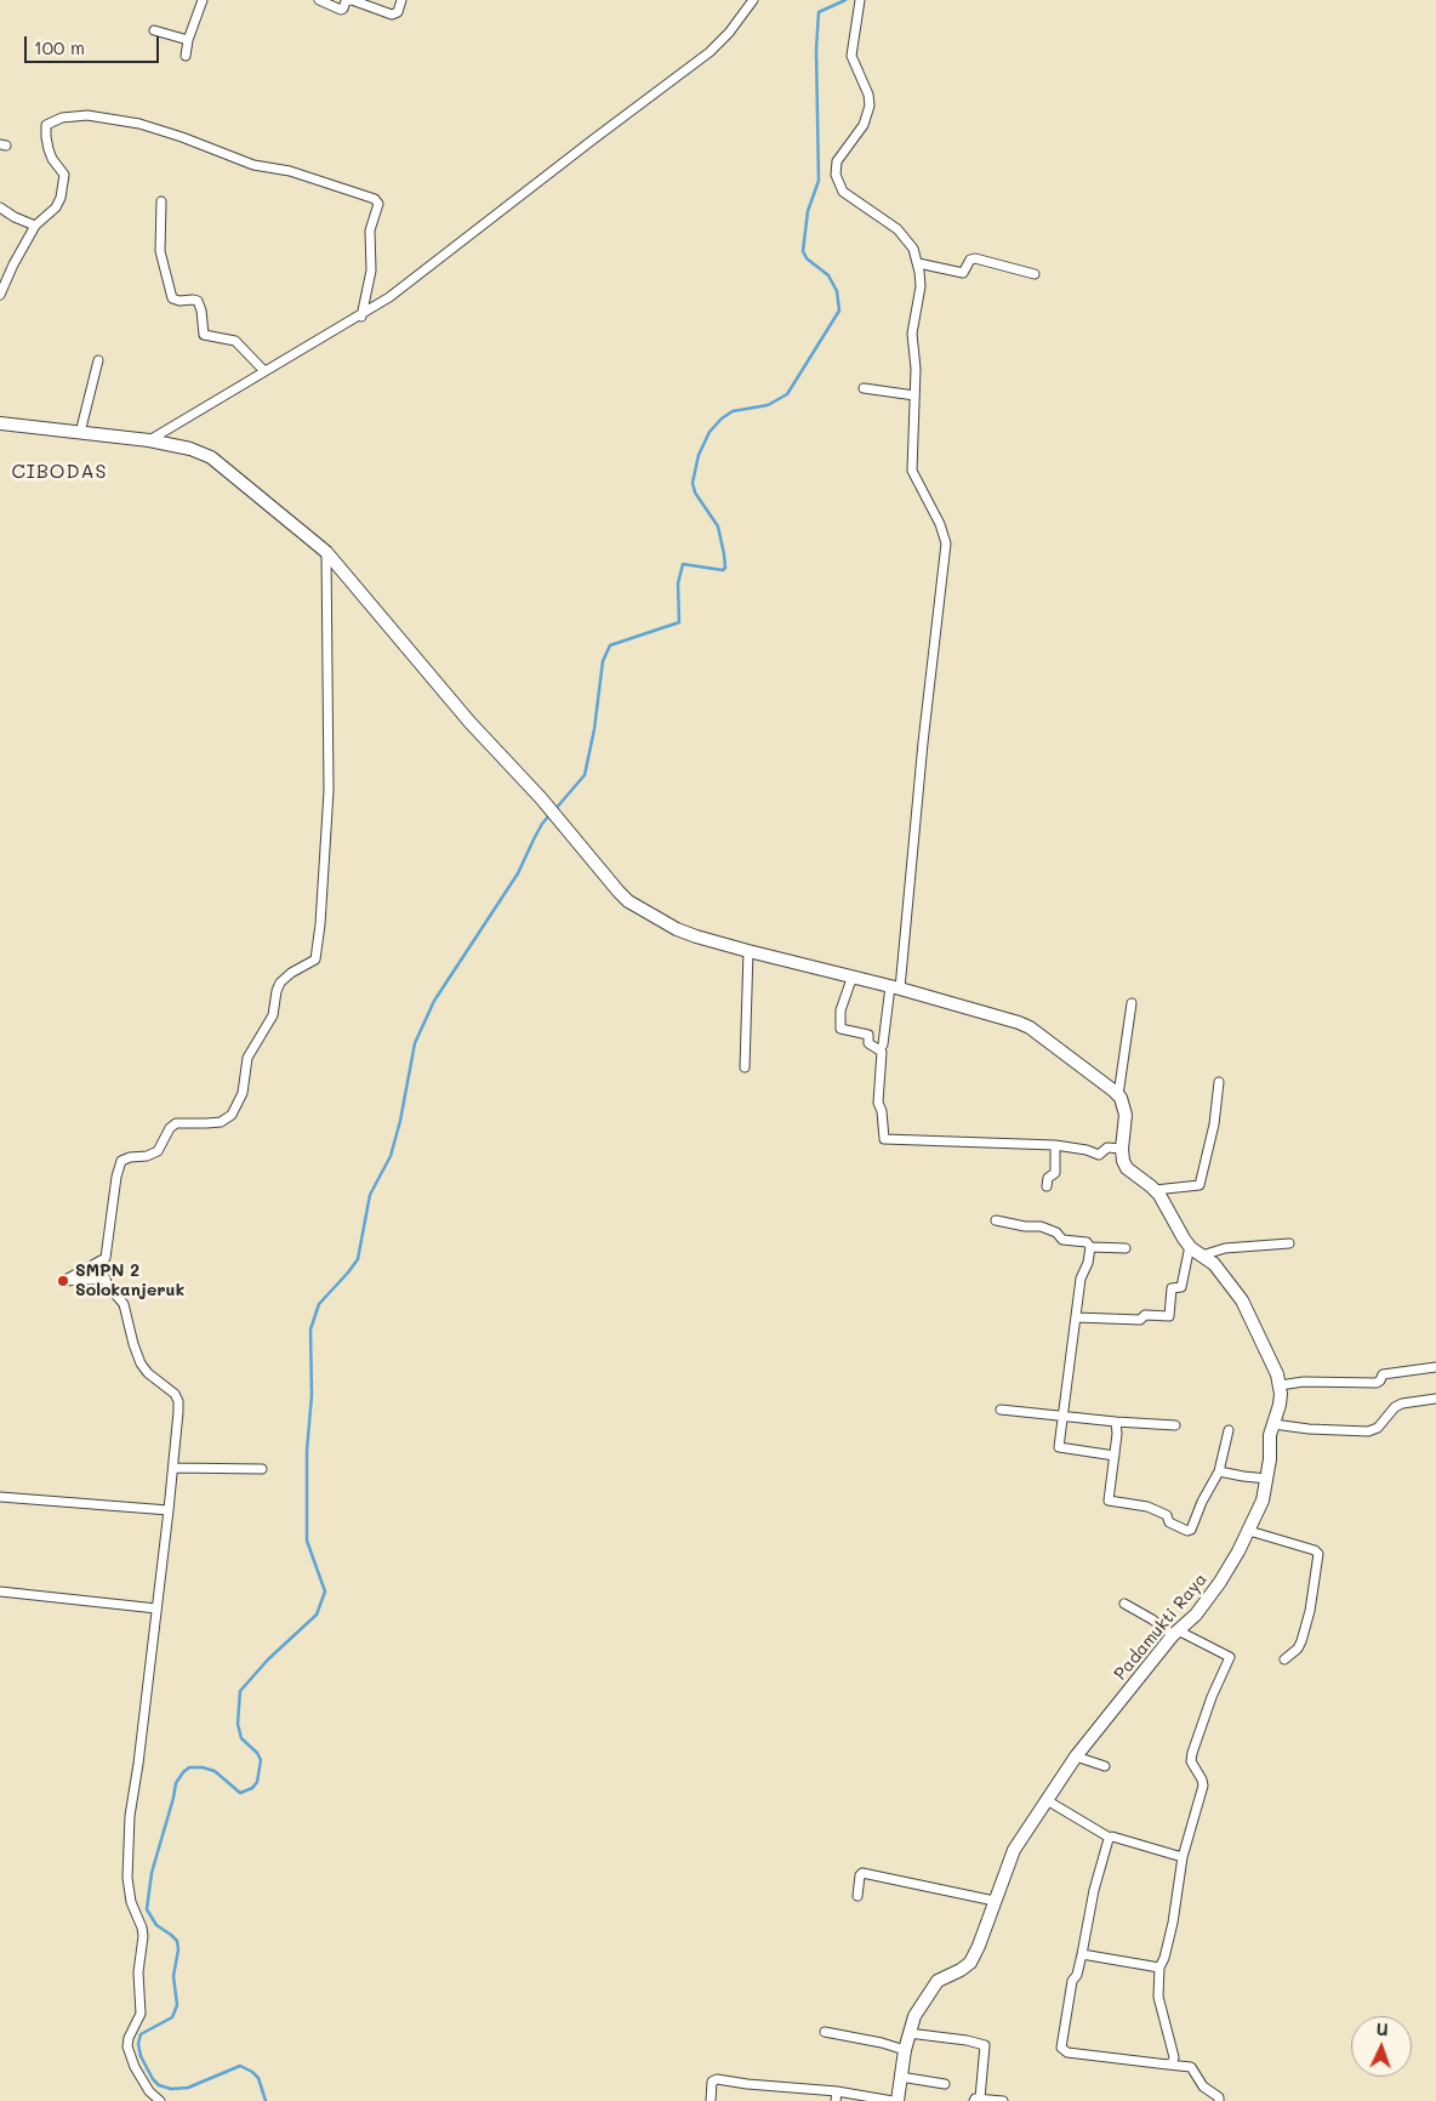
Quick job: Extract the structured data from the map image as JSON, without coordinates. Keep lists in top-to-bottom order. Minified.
{"streets":{"street":["Padamukti Raya"]},"districts":["CIBODAS"],"places":["SMPN 2 Solokanjeruk"],"scale_bar":"100 m","north":"top"}
